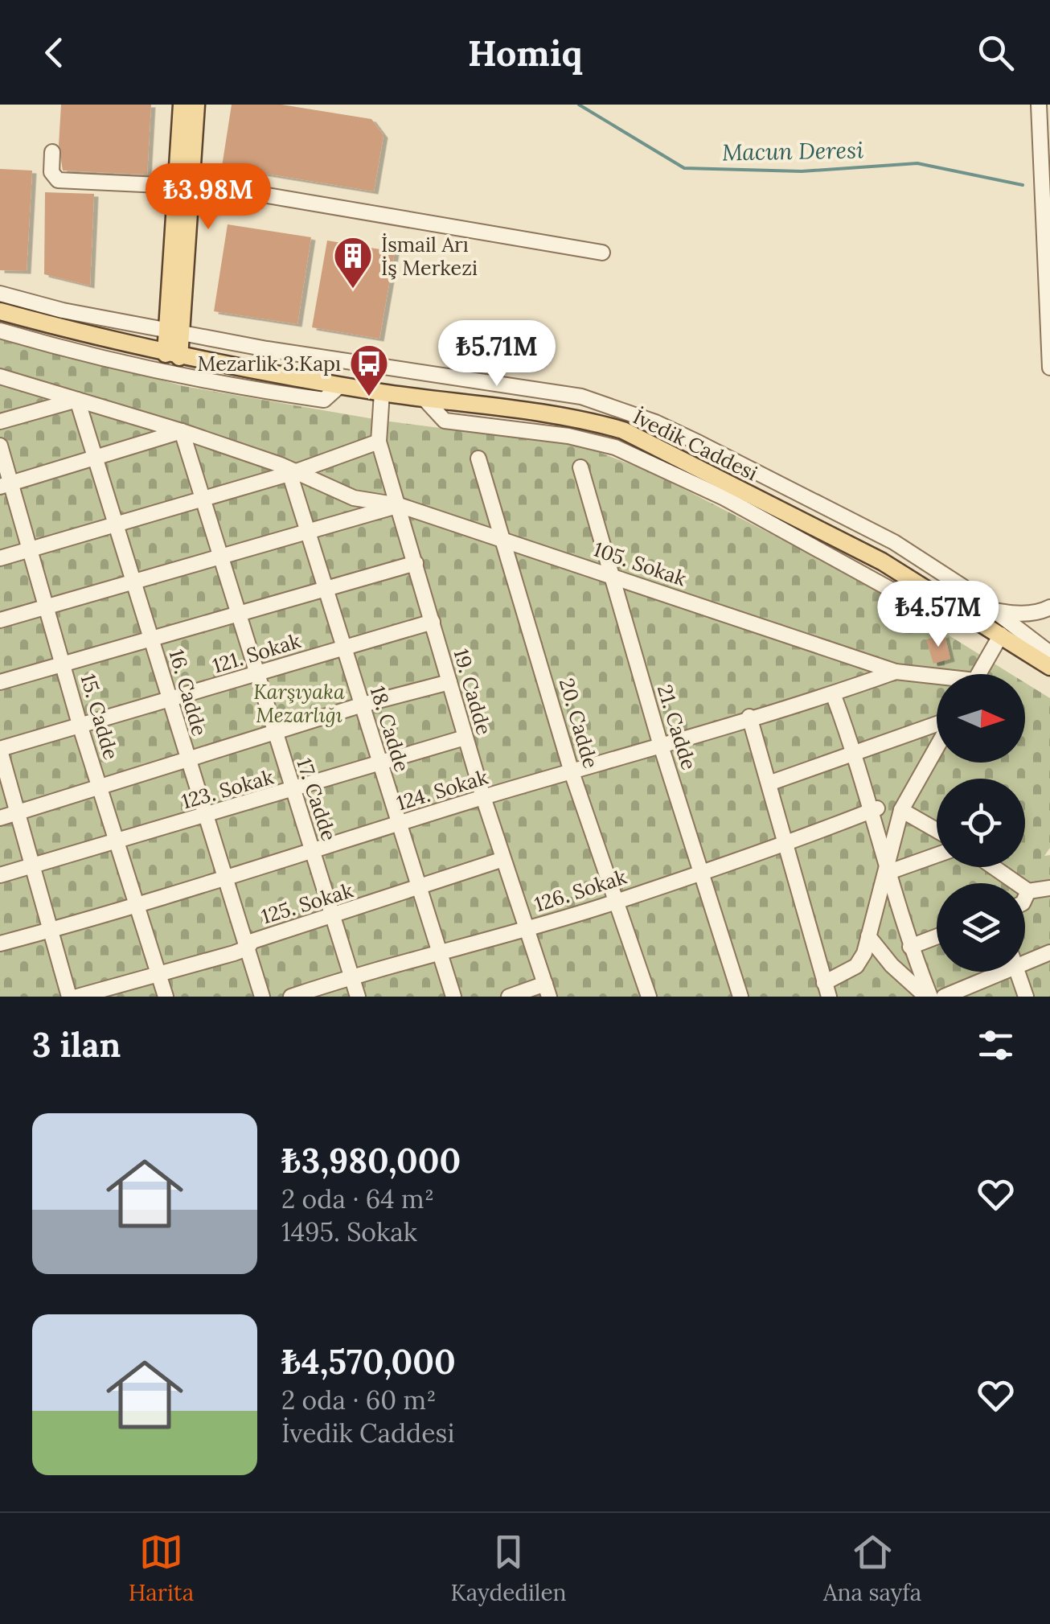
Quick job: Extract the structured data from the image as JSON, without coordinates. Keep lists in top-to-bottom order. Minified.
{"streets":{"main road":["İvedik Caddesi"],"street":["105. Sokak","121. Sokak","19. Cadde","16. Cadde","15. Cadde","20. Cadde","21. Cadde","18. Cadde","123. Sokak","124. Sokak","17. Cadde","126. Sokak","125. Sokak"]},"crossings":[["105. Sokak","19. Cadde"],["105. Sokak","16. Cadde"],["105. Sokak","20. Cadde"],["105. Sokak","21. Cadde"],["105. Sokak","18. Cadde"],["105. Sokak","124. Sokak"],["105. Sokak","17. Cadde"],["121. Sokak","19. Cadde"],["121. Sokak","16. Cadde"],["121. Sokak","15. Cadde"],["121. Sokak","18. Cadde"],["121. Sokak","17. Cadde"],["19. Cadde","123. Sokak"],["19. Cadde","124. Sokak"],["19. Cadde","126. Sokak"],["19. Cadde","125. Sokak"],["16. Cadde","123. Sokak"],["16. Cadde","124. Sokak"],["16. Cadde","125. Sokak"],["15. Cadde","123. Sokak"],["15. Cadde","124. Sokak"],["15. Cadde","125. Sokak"],["20. Cadde","124. Sokak"],["20. Cadde","126. Sokak"],["21. Cadde","124. Sokak"],["21. Cadde","126. Sokak"],["18. Cadde","123. Sokak"],["18. Cadde","124. Sokak"],["18. Cadde","126. Sokak"],["18. Cadde","125. Sokak"],["123. Sokak","17. Cadde"],["124. Sokak","17. Cadde"],["17. Cadde","126. Sokak"],["17. Cadde","125. Sokak"]],"water":["Macun Deresi"],"parks":["Karşıyaka Mezarlığı"],"places":{"building":["İsmail Arı İş Merkezi"],"bus stop":["Mezarlık 3.Kapı"]},"north":"right","page":{"header":"Homiq","price":["₺3.98M","₺5.71M","₺4.57M"],"heading":"3 ilan","list":[{"name":"₺3,980,000","note":"2 oda · 64 m² · 1495. Sokak"},{"name":"₺4,570,000","note":"2 oda · 60 m² · İvedik Caddesi"}],"tabs":["Harita","Kaydedilen","Ana sayfa"]}}
